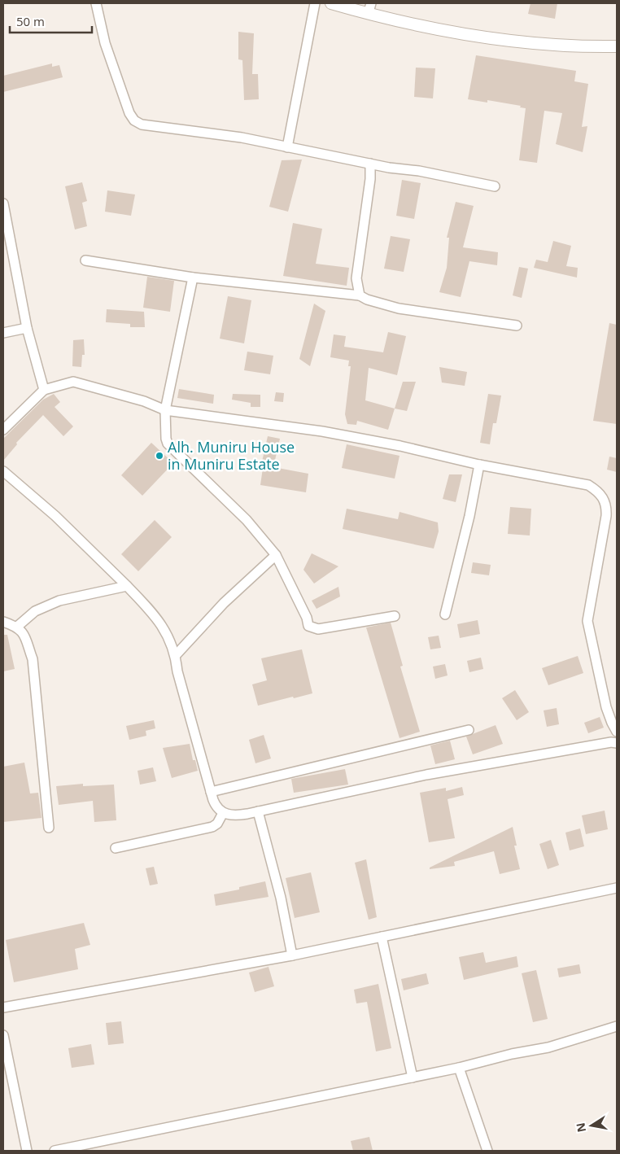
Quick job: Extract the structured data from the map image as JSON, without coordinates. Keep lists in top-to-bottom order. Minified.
{"places":["Alh. Muniru House in Muniru Estate"],"scale_bar":"50 m","north":"left"}
